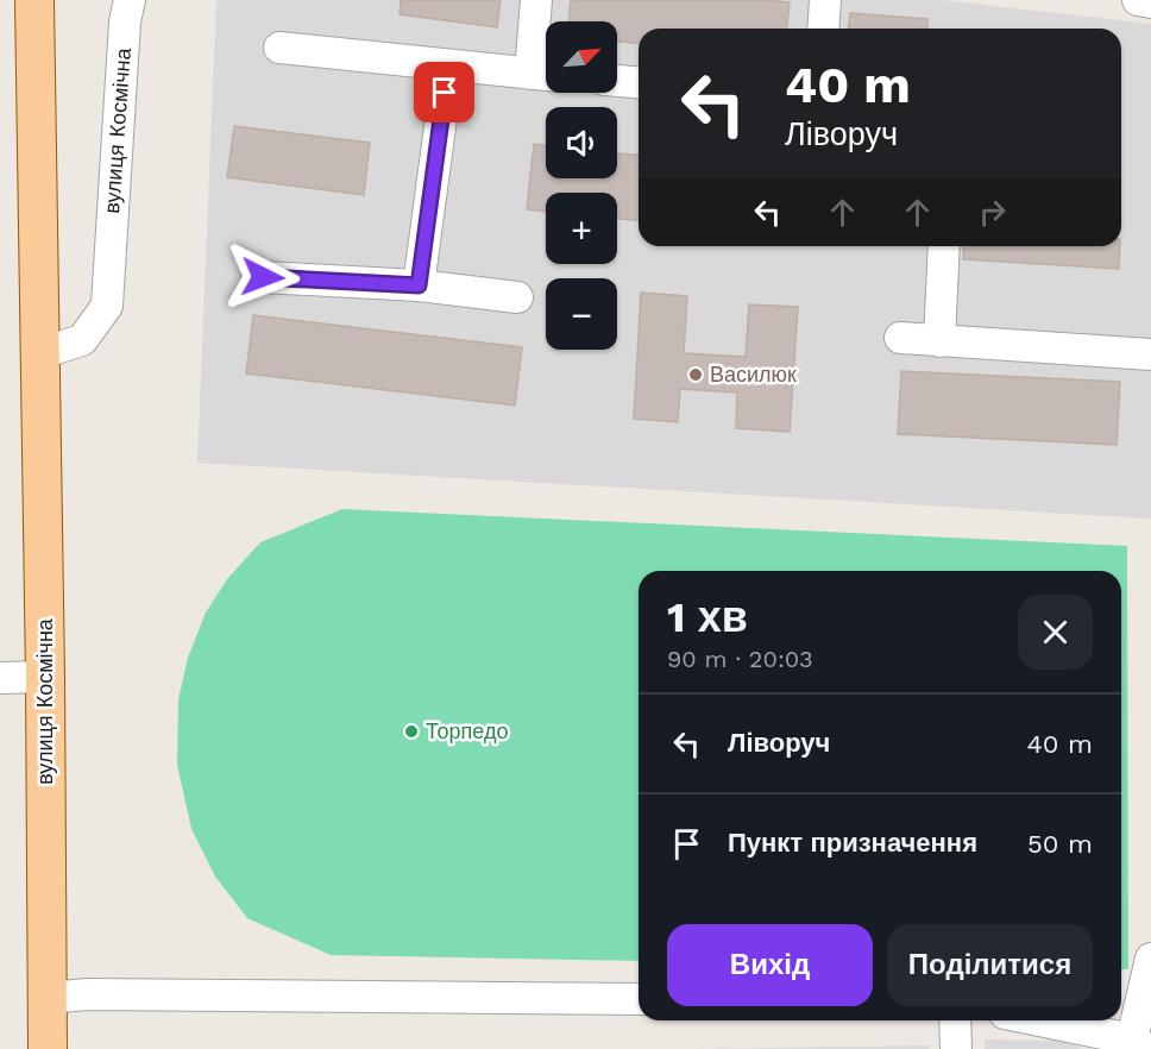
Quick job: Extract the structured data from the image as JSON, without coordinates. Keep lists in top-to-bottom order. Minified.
{"streets":{"main road":["вулиця Космічна"]},"places":["Василюк","Торпедо"],"north":"top right","page":{"map_buttons":["+","−"],"turn":["40 m","Ліворуч"],"heading":["1 хв","90 m · 20:03"],"list":[{"name":"Ліворуч","value":"40 m"},{"name":"Пункт призначення","value":"50 m"}],"buttons":["Вихід","Поділитися"]}}
